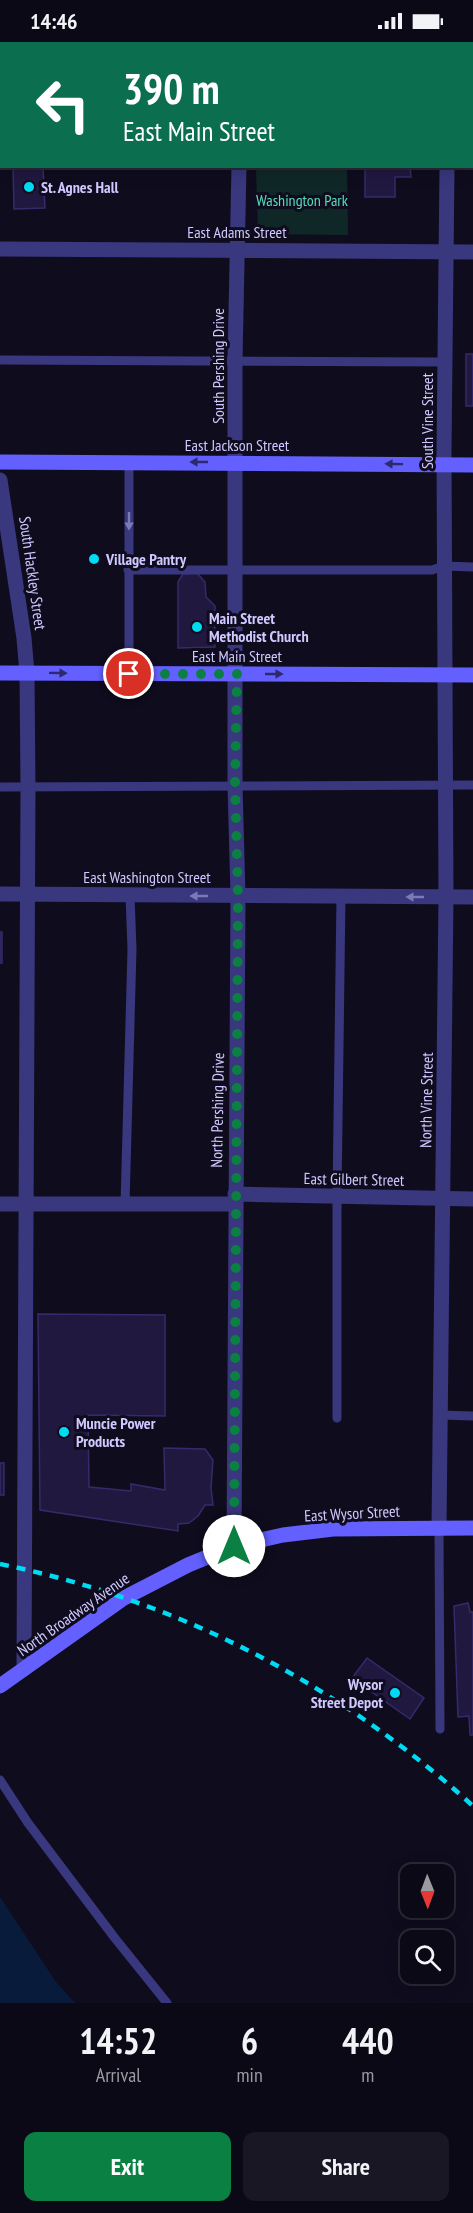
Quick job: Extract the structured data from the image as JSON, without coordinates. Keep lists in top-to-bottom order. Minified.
{"streets":{"main road":["East Jackson Street","East Main Street","East Wysor Street","North Broadway Avenue"],"street":["East Adams Street","South Pershing Drive","South Vine Street","South Hackley Street","East Washington Street","North Vine Street","North Pershing Drive","East Gilbert Street"]},"crossings":[["East Adams Street","South Pershing Drive"],["East Adams Street","South Vine Street"],["South Pershing Drive","East Jackson Street"],["South Pershing Drive","East Main Street"],["South Pershing Drive","North Pershing Drive"],["South Vine Street","East Jackson Street"],["South Vine Street","East Main Street"],["South Vine Street","North Vine Street"],["South Hackley Street","East Main Street"],["South Hackley Street","East Washington Street"],["South Hackley Street","East Gilbert Street"],["South Hackley Street","North Broadway Avenue"],["East Main Street","North Vine Street"],["East Main Street","North Pershing Drive"],["East Washington Street","North Vine Street"],["East Washington Street","North Pershing Drive"],["North Vine Street","East Gilbert Street"],["North Vine Street","East Wysor Street"],["North Pershing Drive","East Gilbert Street"],["North Pershing Drive","East Wysor Street"],["North Pershing Drive","North Broadway Avenue"],["East Wysor Street","North Broadway Avenue"]],"one_way":["East Jackson Street","East Main Street","East Washington Street"],"parks":["Washington Park"],"places":["St. Agnes Hall","Village Pantry","Main Street Methodist Church","Muncie Power Products","Wysor Street Depot"],"north":"bottom","page":{"status":"14:46","turn":["390 m","East Main Street"],"eta":["14:52","Arrival","6","min","440","m"],"buttons":["Exit","Share"]}}
